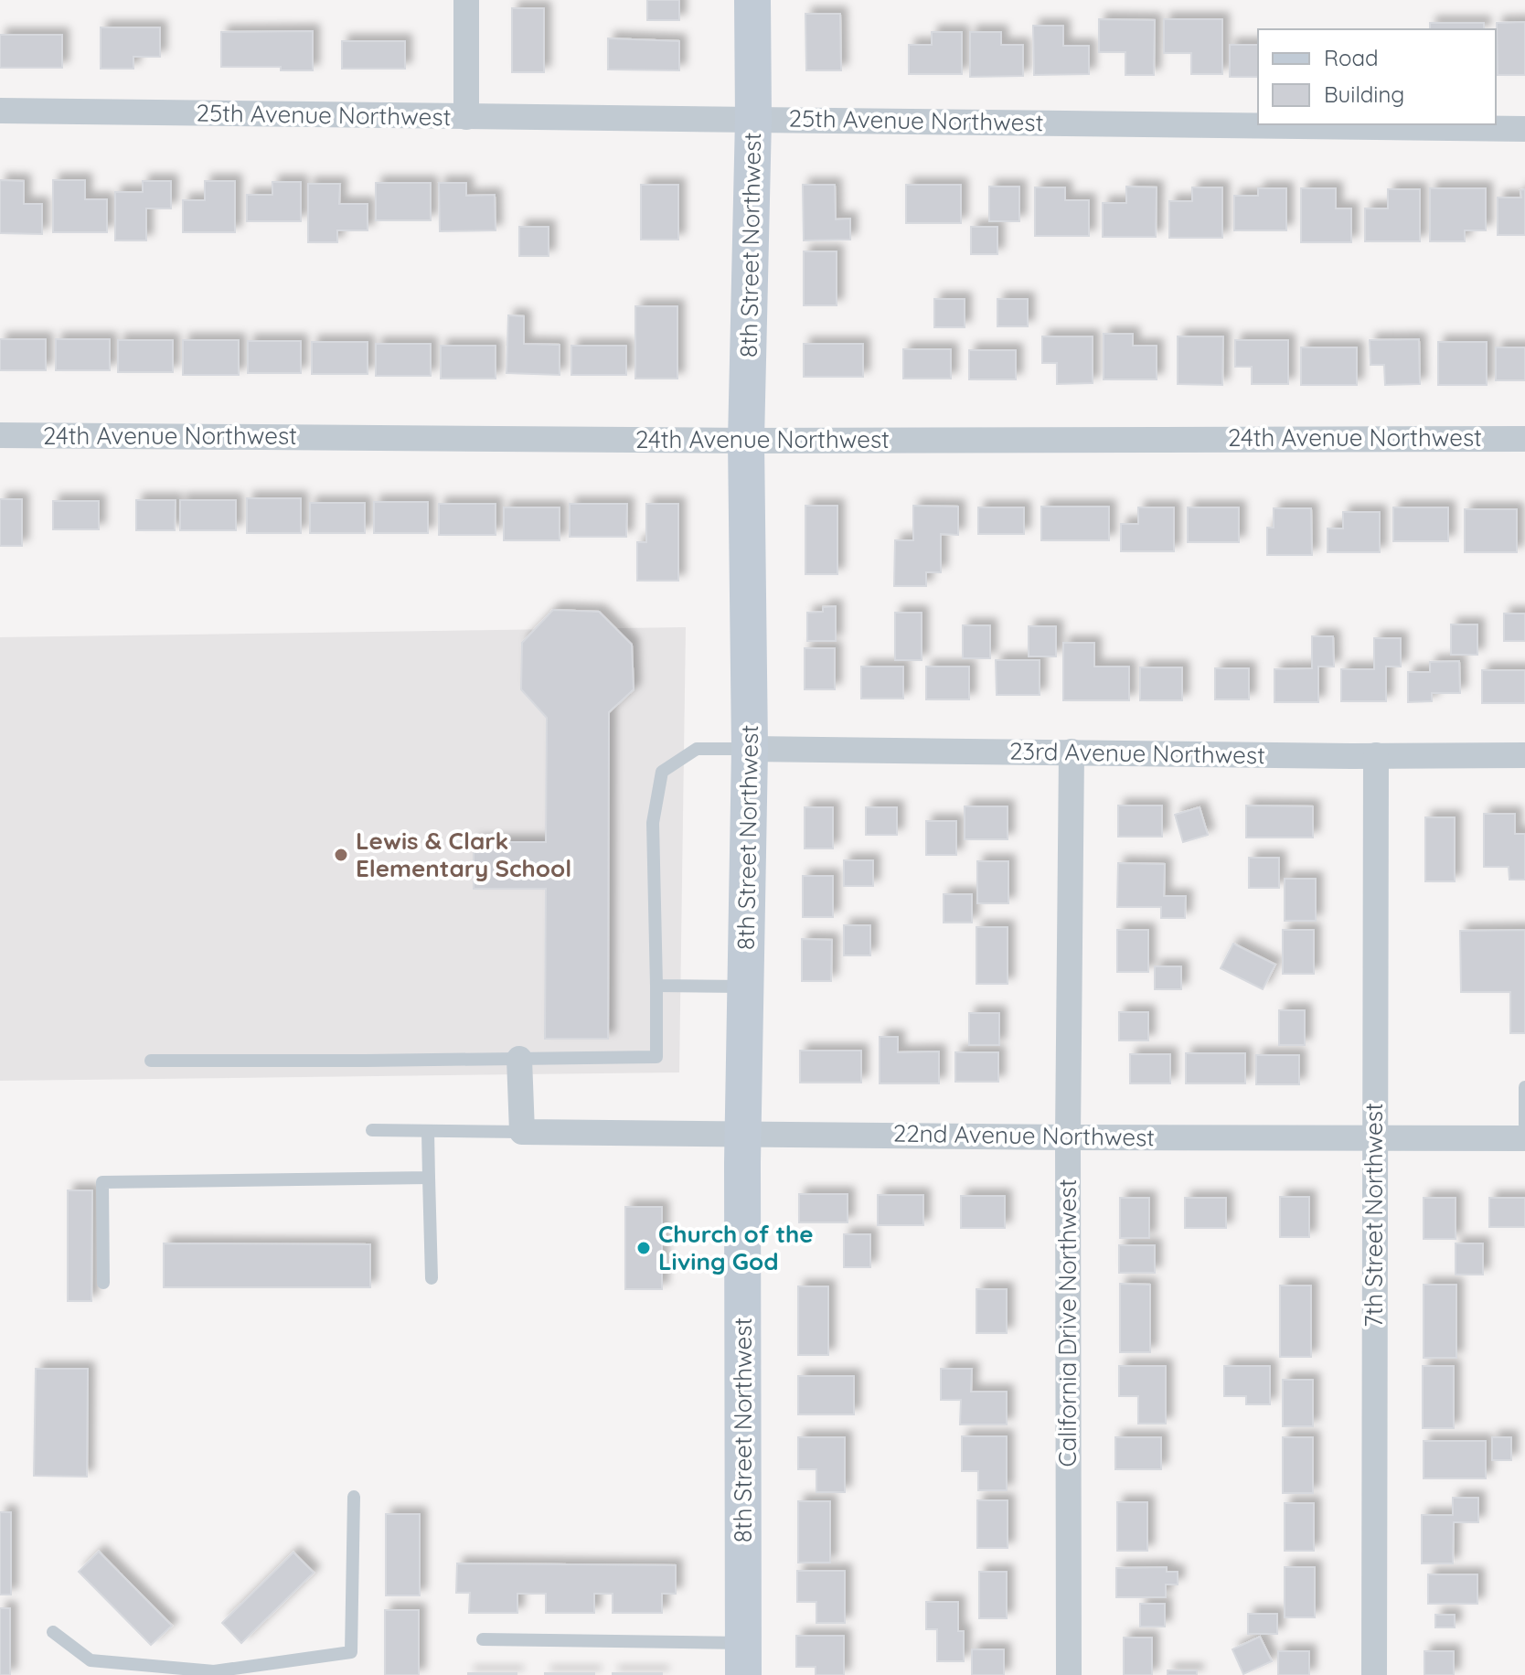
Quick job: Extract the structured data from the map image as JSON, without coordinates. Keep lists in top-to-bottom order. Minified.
{"streets":{"street":["25th Avenue Northwest","8th Street Northwest","24th Avenue Northwest","23rd Avenue Northwest","22nd Avenue Northwest","7th Street Northwest","California Drive Northwest"]},"crossings":[["25th Avenue Northwest","8th Street Northwest"],["8th Street Northwest","24th Avenue Northwest"],["8th Street Northwest","23rd Avenue Northwest"],["8th Street Northwest","22nd Avenue Northwest"],["23rd Avenue Northwest","7th Street Northwest"],["23rd Avenue Northwest","California Drive Northwest"],["22nd Avenue Northwest","7th Street Northwest"],["22nd Avenue Northwest","California Drive Northwest"]],"places":["Lewis & Clark Elementary School","Church of the Living God"],"legend":["Road","Building"]}
